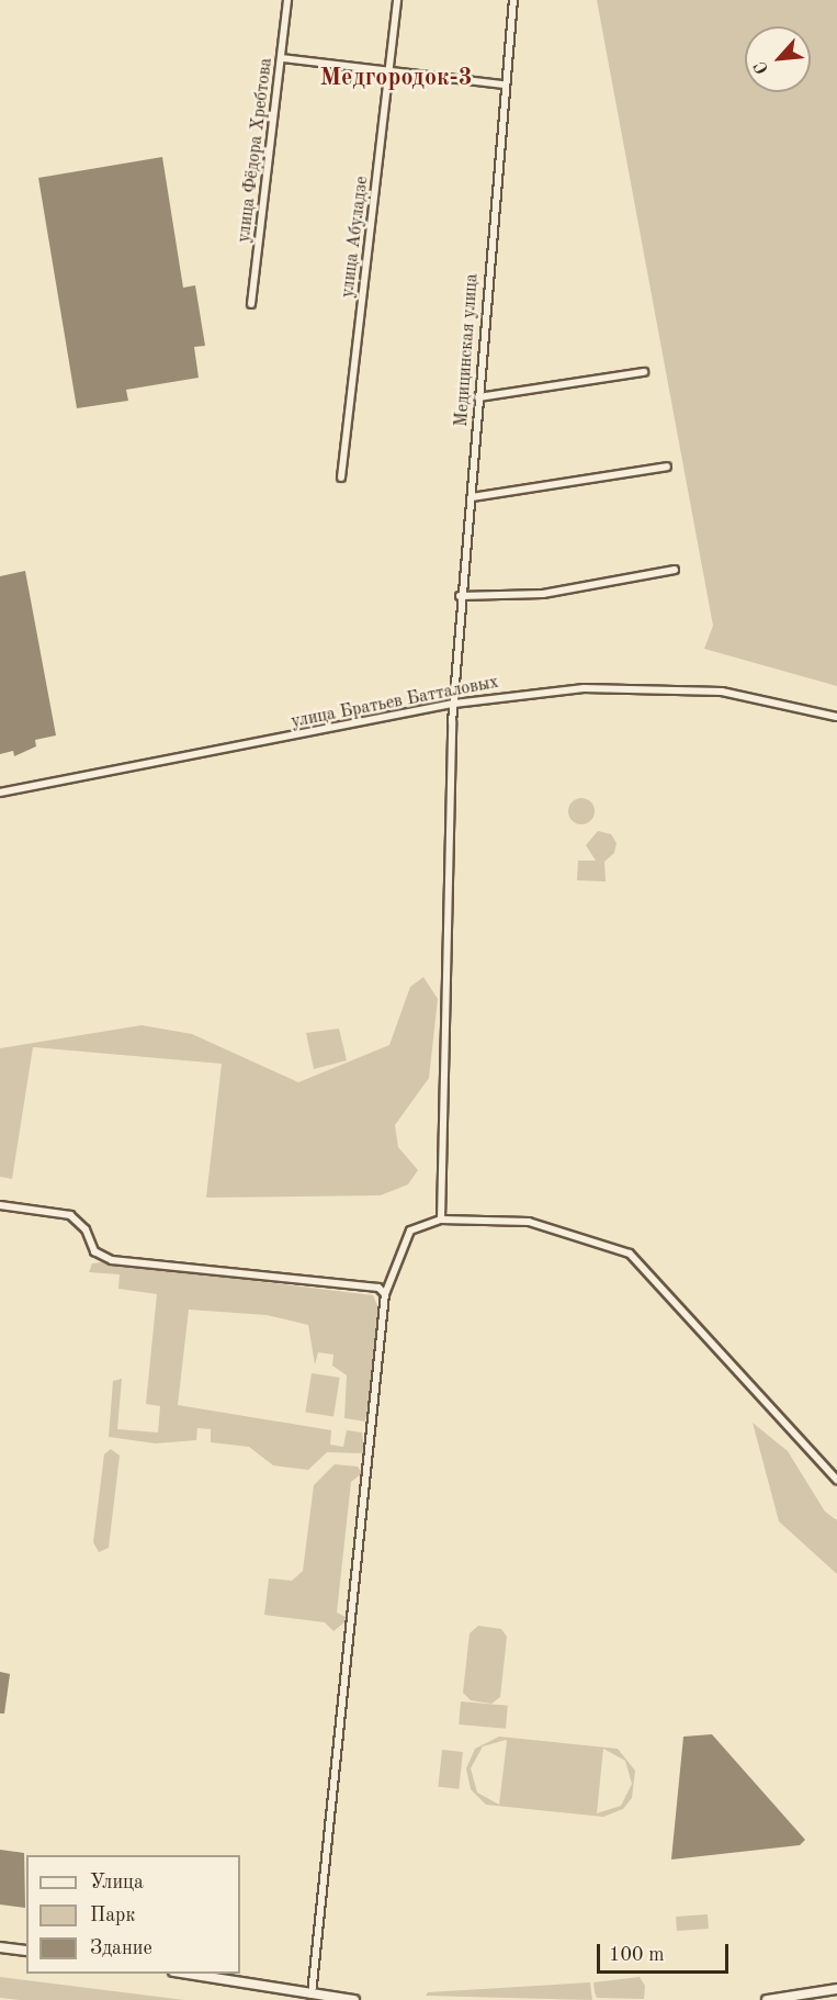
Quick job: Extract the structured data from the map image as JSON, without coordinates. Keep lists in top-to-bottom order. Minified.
{"streets":{"street":["улица Фёдора Хребтова","улица Абуладзе","Медицинская улица","улица Братьев Батталовых"]},"crossings":[["Медицинская улица","улица Братьев Батталовых"]],"districts":["Медгородок-3"],"legend":["Улица","Парк","Здание"],"scale_bar":"100 m","north":"bottom left"}
